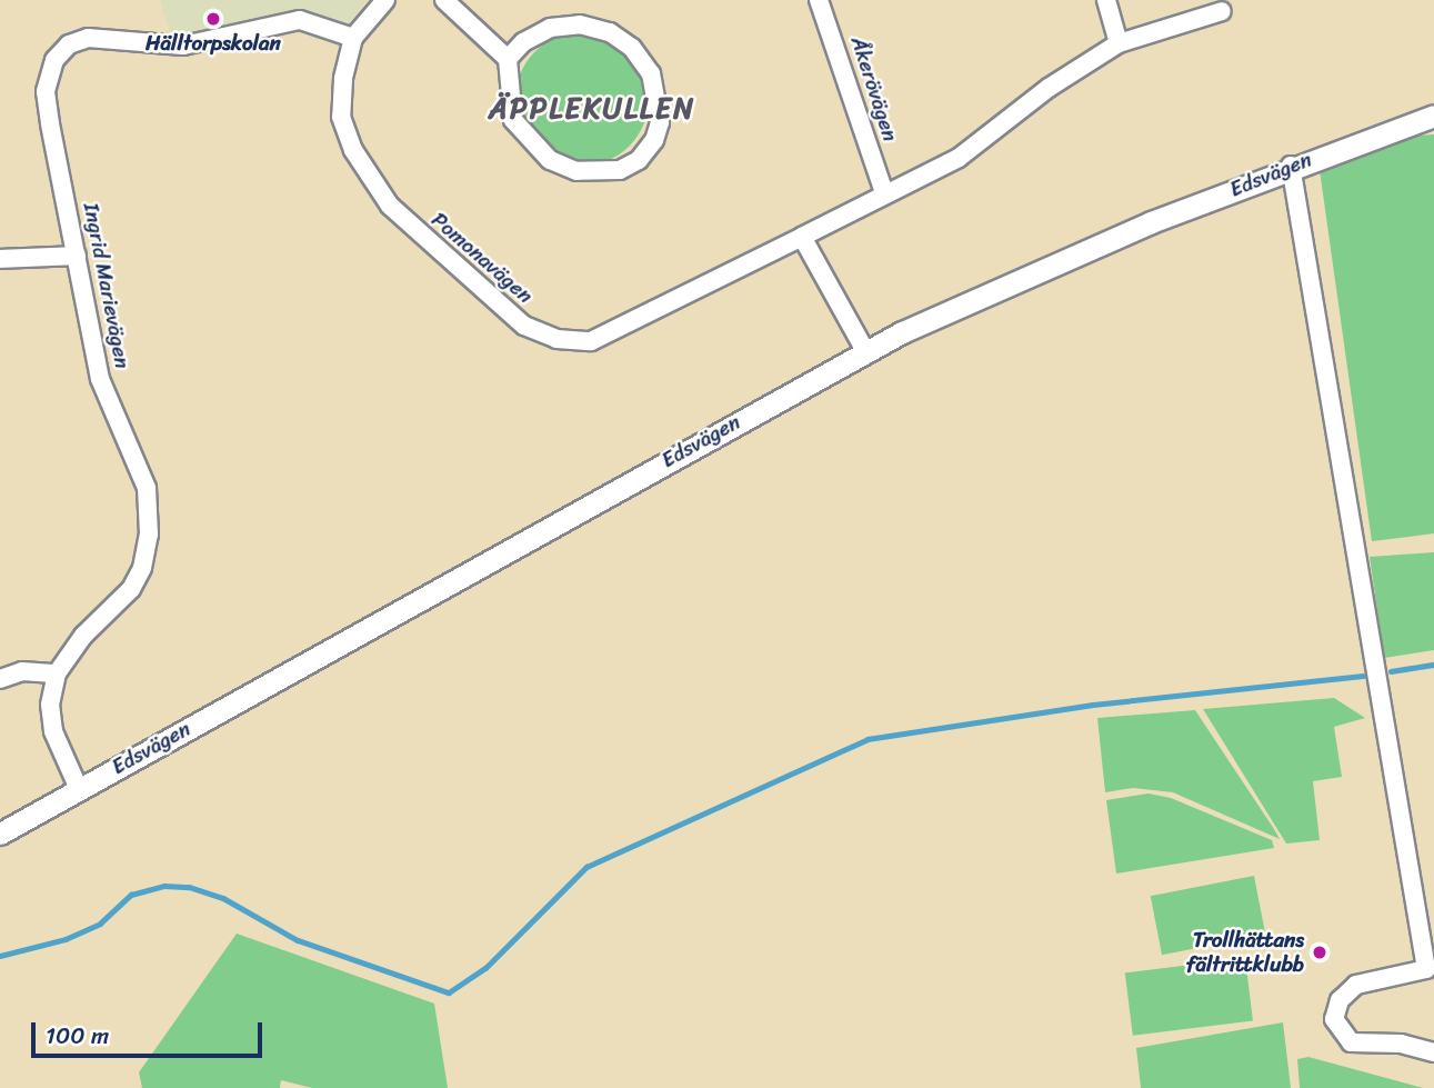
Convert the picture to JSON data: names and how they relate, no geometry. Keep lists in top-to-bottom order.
{
  "streets": {
    "street": [
      "Åkerövägen",
      "Edsvägen",
      "Pomonavägen",
      "Ingrid Marievägen"
    ]
  },
  "crossings": [
    ["Åkerövägen", "Pomonavägen"],
    ["Edsvägen", "Ingrid Marievägen"],
    ["Pomonavägen", "Ingrid Marievägen"]
  ],
  "districts": ["ÄPPLEKULLEN"],
  "places": ["Hälltorpskolan", "Trollhättans fältrittklubb"],
  "scale_bar": "100 m"
}
